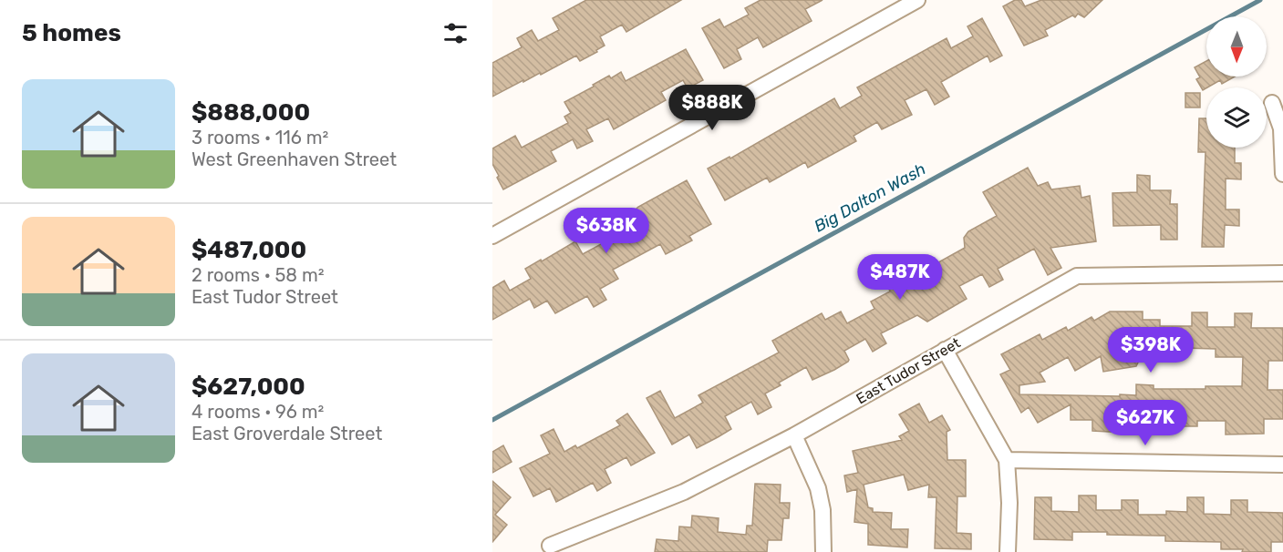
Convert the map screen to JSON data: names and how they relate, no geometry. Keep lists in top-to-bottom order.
{
  "streets": {
    "street": ["East Tudor Street"]
  },
  "water": ["Big Dalton Wash"],
  "north": "bottom",
  "page": {
    "heading": "5 homes",
    "list": [
      {
        "name": "$888,000",
        "note": "3 rooms · 116 m² · West Greenhaven Street"
      },
      {
        "name": "$487,000",
        "note": "2 rooms · 58 m² · East Tudor Street"
      },
      {
        "name": "$627,000",
        "note": "4 rooms · 96 m² · East Groverdale Street"
      }
    ],
    "price": [
      "$888K",
      "$638K",
      "$487K",
      "$398K",
      "$627K"
    ]
  }
}
